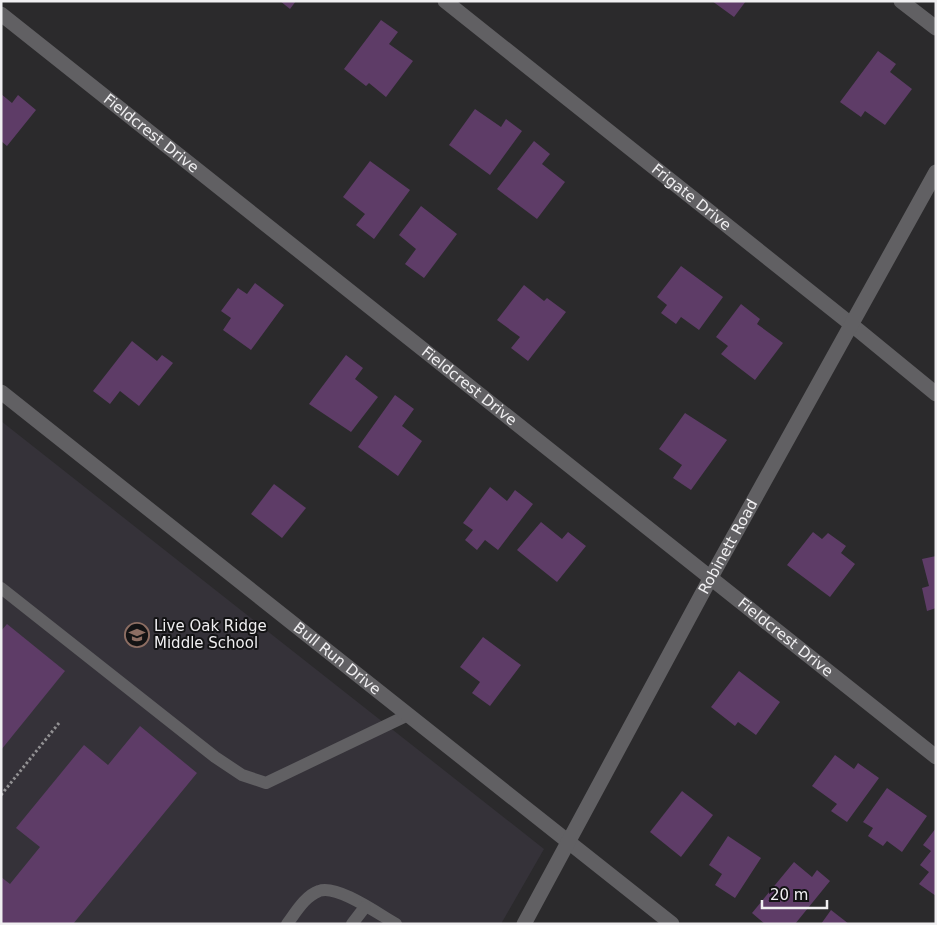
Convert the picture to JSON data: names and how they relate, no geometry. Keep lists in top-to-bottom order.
{
  "streets": {
    "street": [
      "Fieldcrest Drive",
      "Frigate Drive",
      "Robinett Road",
      "Bull Run Drive"
    ]
  },
  "crossings": [
    ["Fieldcrest Drive", "Robinett Road"],
    ["Frigate Drive", "Robinett Road"],
    ["Robinett Road", "Bull Run Drive"]
  ],
  "places": {
    "school or university": ["Live Oak Ridge Middle School"]
  },
  "scale_bar": "20 m"
}
